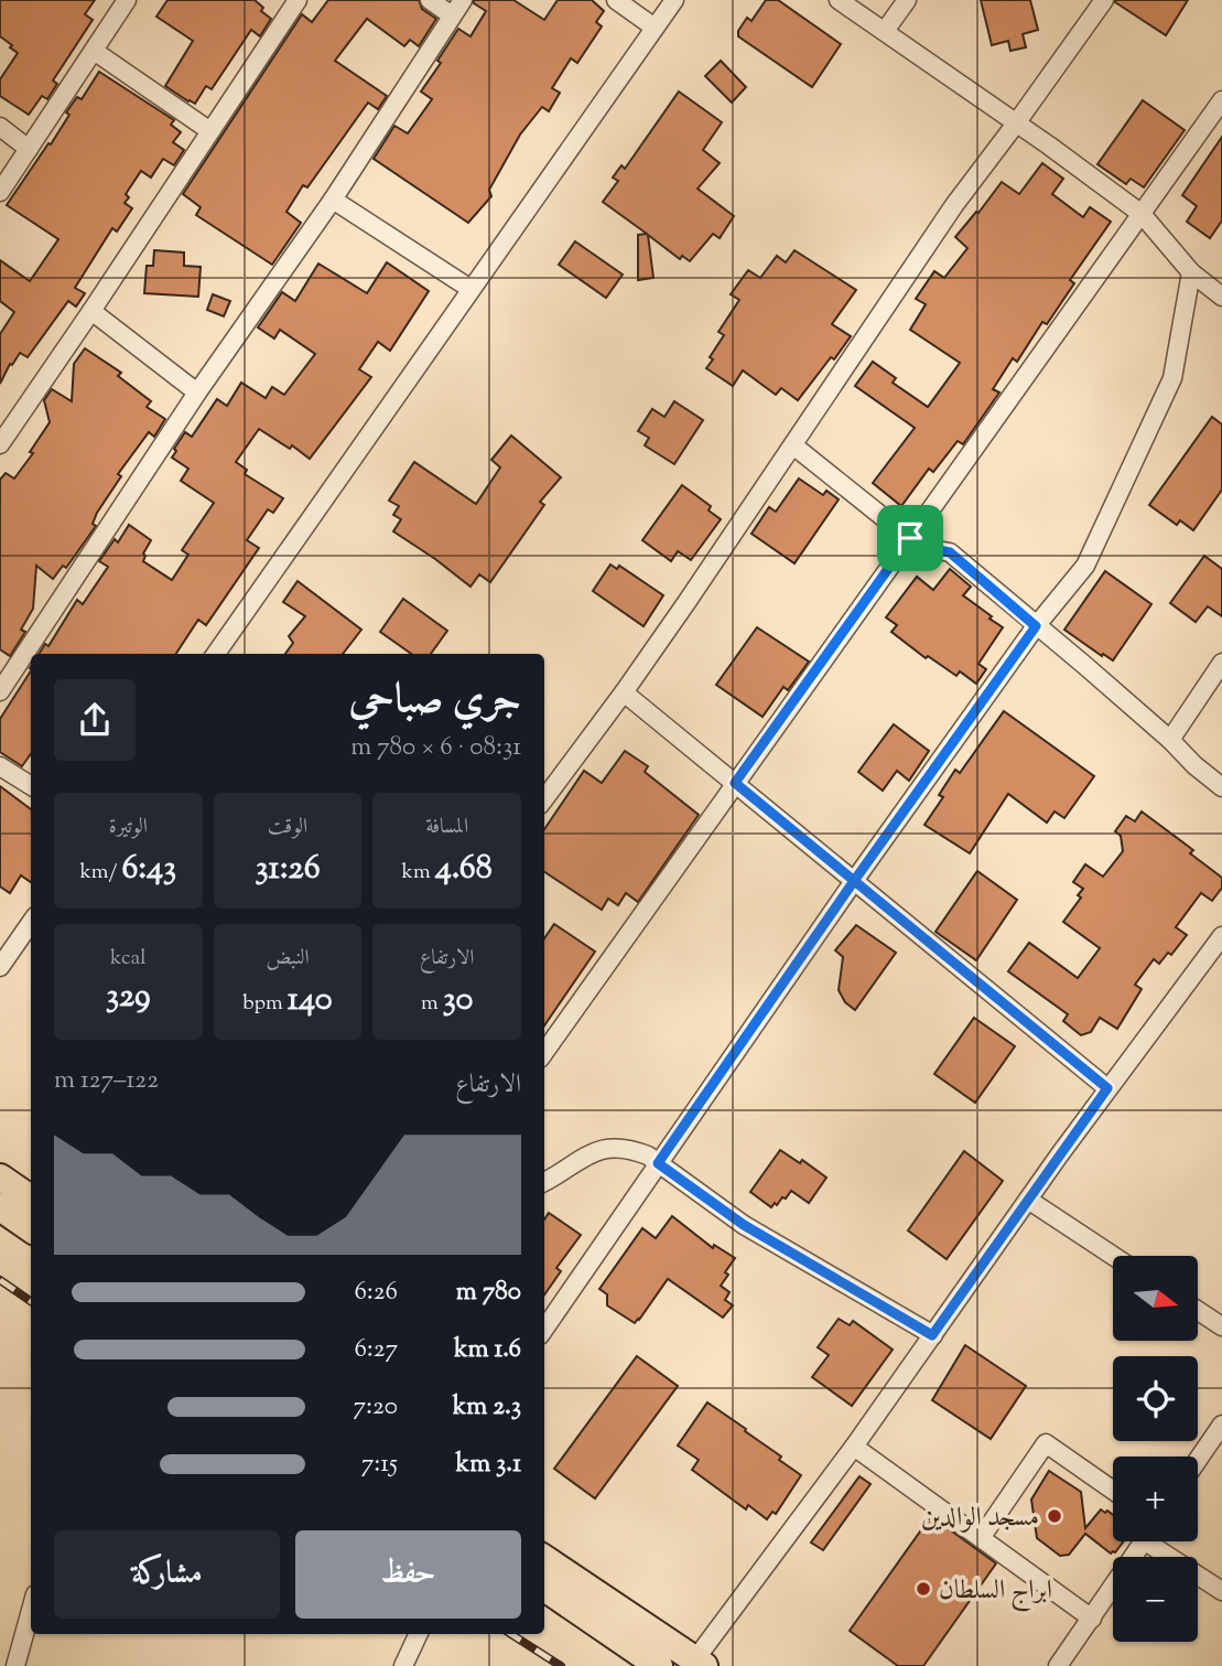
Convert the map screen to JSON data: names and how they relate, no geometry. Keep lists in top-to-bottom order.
{
  "places": ["مسجد الوالدين", "ابراج السلطان"],
  "north": "right",
  "page": {
    "heading": ["جري صباحي", "08:31 · 6 × 780 m"],
    "stats": [
      ["المسافة", "4.68 km"],
      ["الوقت", "31:26"],
      ["الوتيرة", "6:43 /km"],
      ["الارتفاع", "30 m"],
      ["النبض", "140 bpm"],
      ["kcal", "329"]
    ],
    "chart": ["الارتفاع", "122–127 m"],
    "map_buttons": ["+", "−"],
    "list": [
      {
        "name": "780 m",
        "note": "6:26"
      },
      {
        "name": "1.6 km",
        "note": "6:27"
      },
      {
        "name": "2.3 km",
        "note": "7:20"
      },
      {
        "name": "3.1 km",
        "note": "7:15"
      }
    ],
    "buttons": ["حفظ", "مشاركة"]
  }
}
